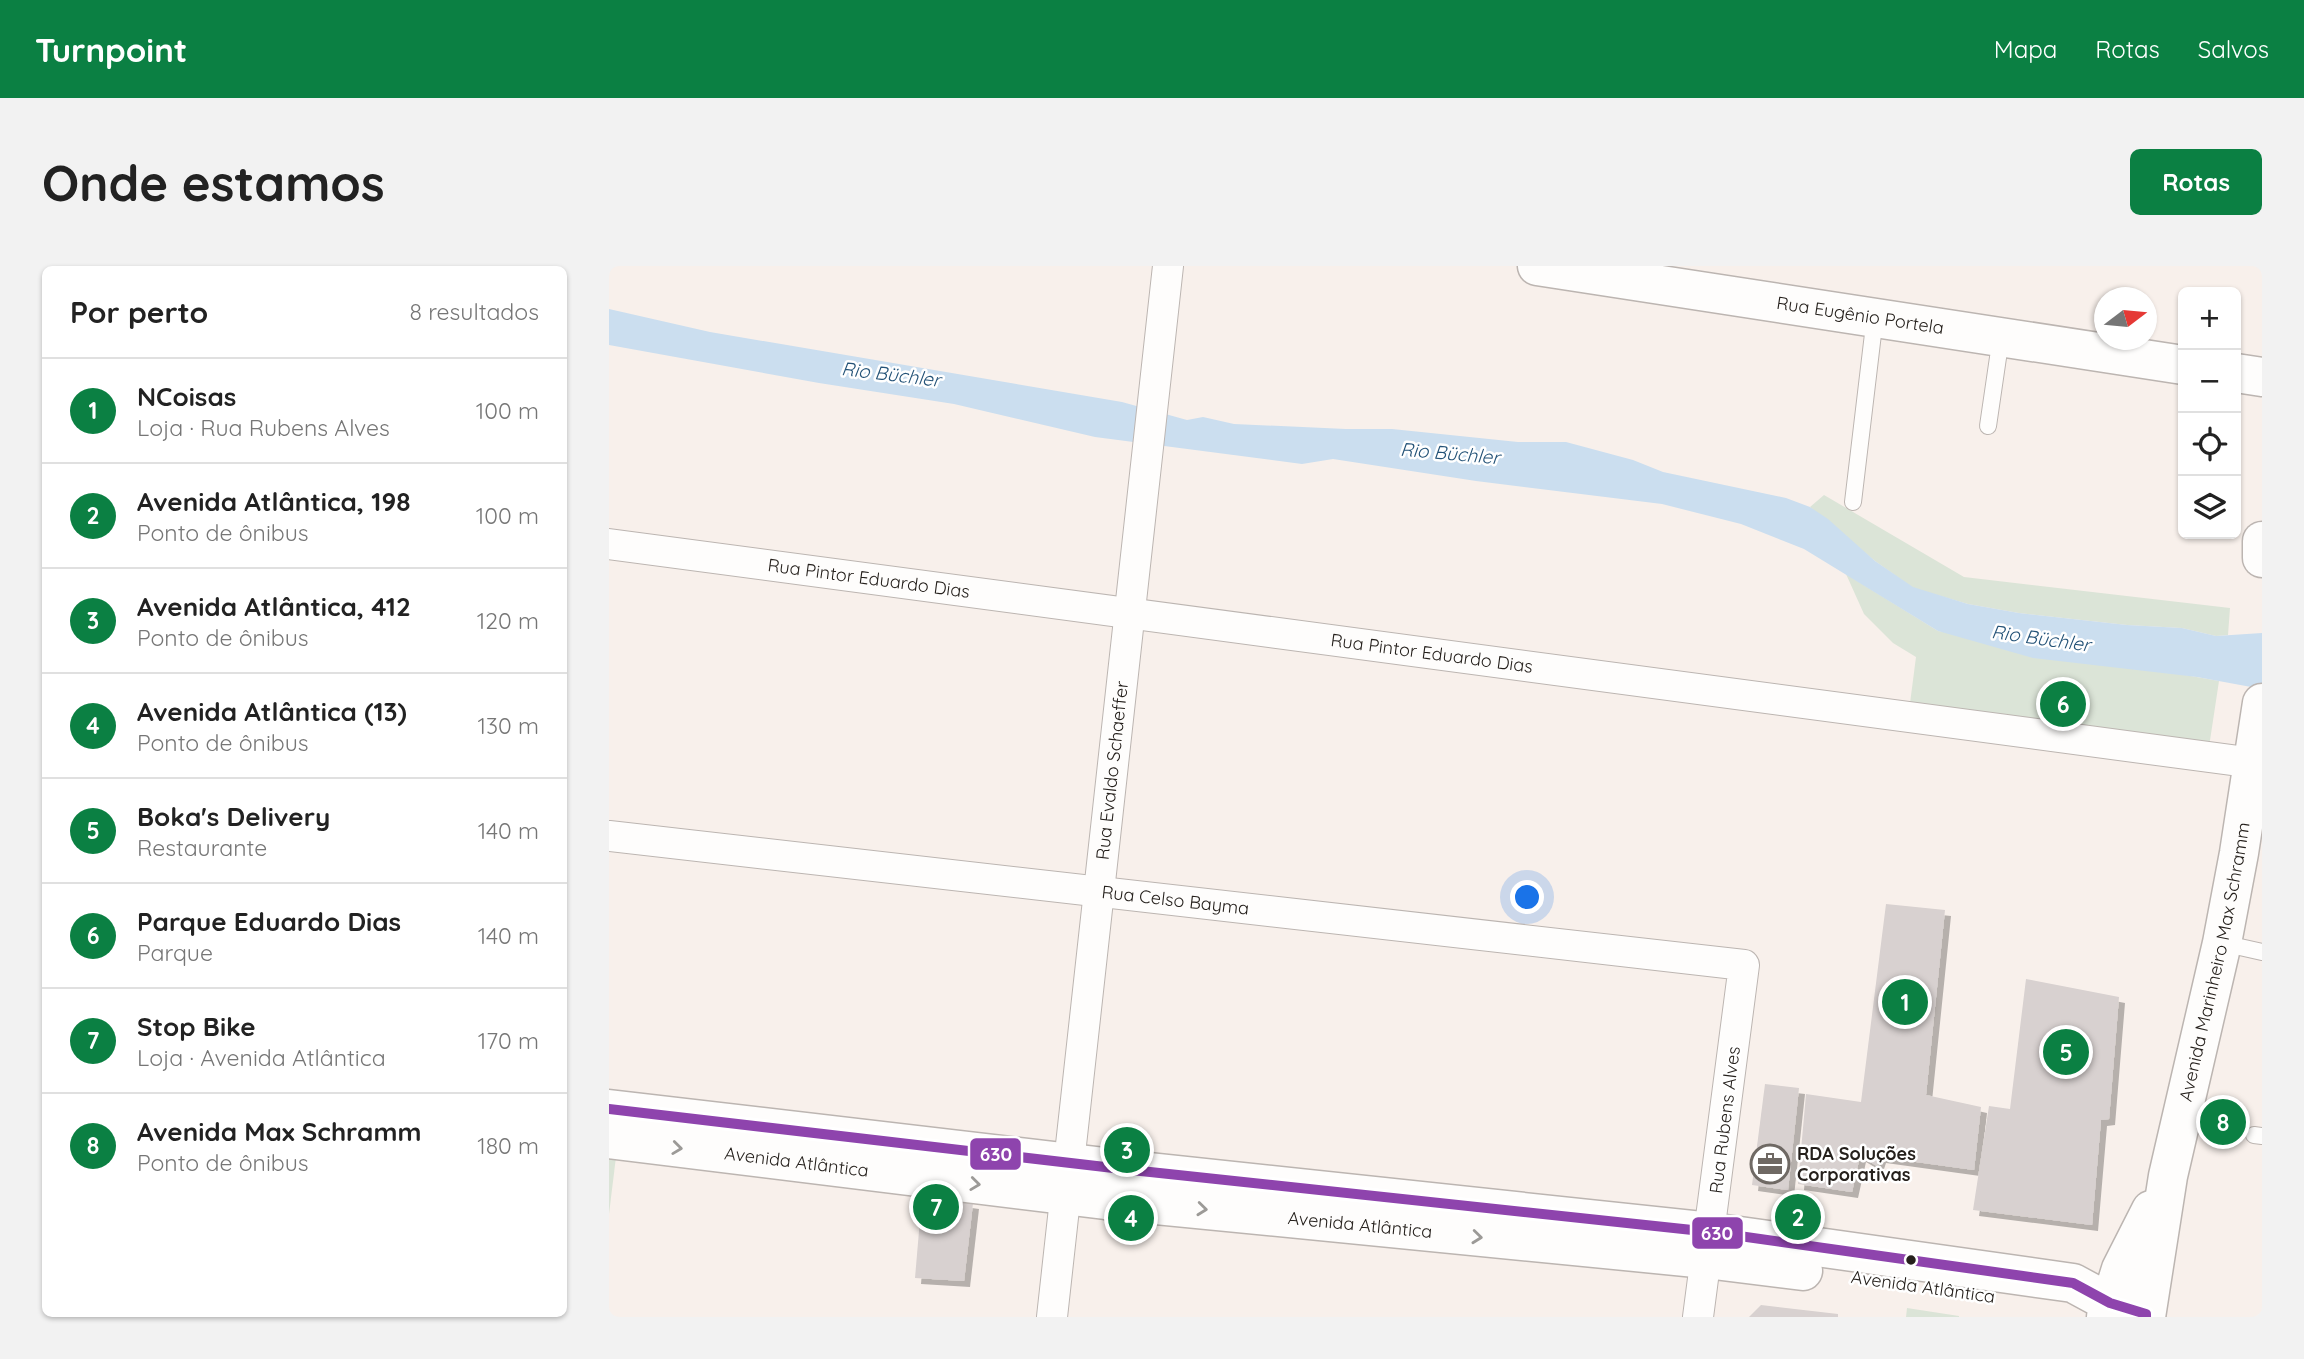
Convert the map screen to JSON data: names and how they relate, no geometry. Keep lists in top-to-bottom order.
{
  "streets": {
    "main road": ["Rua Eugênio Portela", "Avenida Marinheiro Max Schramm", "Avenida Atlântica"],
    "street": [
      "Rua Pintor Eduardo Dias",
      "Rua Evaldo Schaeffer",
      "Rua Celso Bayma",
      "Rua Rubens Alves"
    ]
  },
  "crossings": [
    ["Rua Pintor Eduardo Dias", "Rua Evaldo Schaeffer"],
    ["Rua Pintor Eduardo Dias", "Avenida Marinheiro Max Schramm"],
    ["Rua Evaldo Schaeffer", "Rua Celso Bayma"],
    ["Rua Evaldo Schaeffer", "Avenida Atlântica"],
    ["Rua Celso Bayma", "Rua Rubens Alves"],
    ["Avenida Marinheiro Max Schramm", "Avenida Atlântica"],
    ["Rua Rubens Alves", "Avenida Atlântica"]
  ],
  "water": ["Rio Büchler"],
  "places": {
    "office": ["RDA Soluções Corporativas"]
  },
  "lines": ["transit line 630"],
  "north": "right",
  "page": {
    "header": "Turnpoint",
    "nav": ["Mapa", "Rotas", "Salvos"],
    "buttons": "Rotas",
    "title": "Onde estamos",
    "heading": ["Por perto", "8 resultados"],
    "map_buttons": ["+", "−"],
    "list": [
      {
        "mark": "1",
        "name": "NCoisas",
        "note": "Loja · Rua Rubens Alves",
        "value": "100 m"
      },
      {
        "mark": "2",
        "name": "Avenida Atlântica, 198",
        "note": "Ponto de ônibus",
        "value": "100 m"
      },
      {
        "mark": "3",
        "name": "Avenida Atlântica, 412",
        "note": "Ponto de ônibus",
        "value": "120 m"
      },
      {
        "mark": "4",
        "name": "Avenida Atlântica (13)",
        "note": "Ponto de ônibus",
        "value": "130 m"
      },
      {
        "mark": "5",
        "name": "Boka's Delivery",
        "note": "Restaurante",
        "value": "140 m"
      },
      {
        "mark": "6",
        "name": "Parque Eduardo Dias",
        "note": "Parque",
        "value": "140 m"
      },
      {
        "mark": "7",
        "name": "Stop Bike",
        "note": "Loja · Avenida Atlântica",
        "value": "170 m"
      },
      {
        "mark": "8",
        "name": "Avenida Max Schramm",
        "note": "Ponto de ônibus",
        "value": "180 m"
      }
    ],
    "pins": [
      "6",
      "1",
      "5",
      "8",
      "3",
      "7",
      "2",
      "4"
    ]
  }
}
